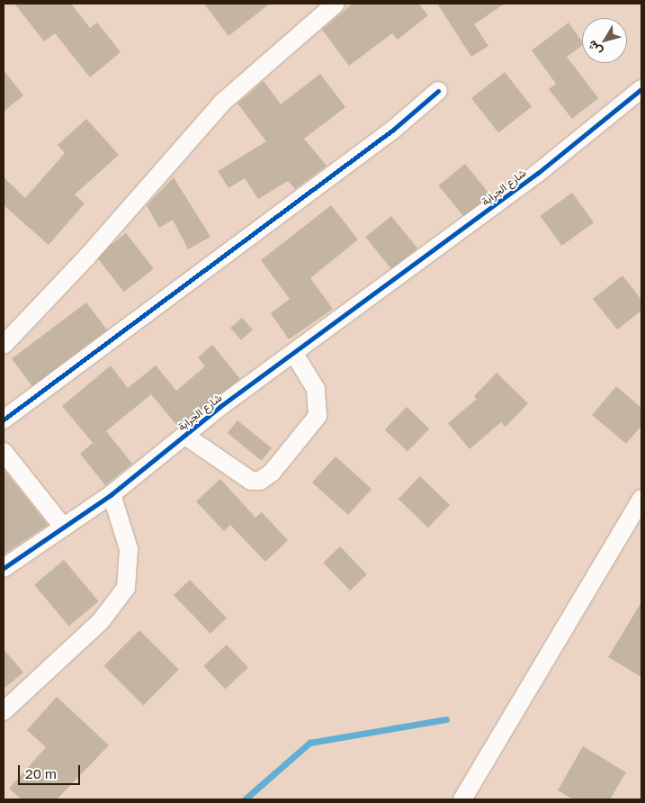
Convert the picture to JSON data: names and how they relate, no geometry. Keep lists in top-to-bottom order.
{
  "streets": {
    "street": ["شارع الجرابة"]
  },
  "scale_bar": "20 m",
  "north": "bottom left"
}
